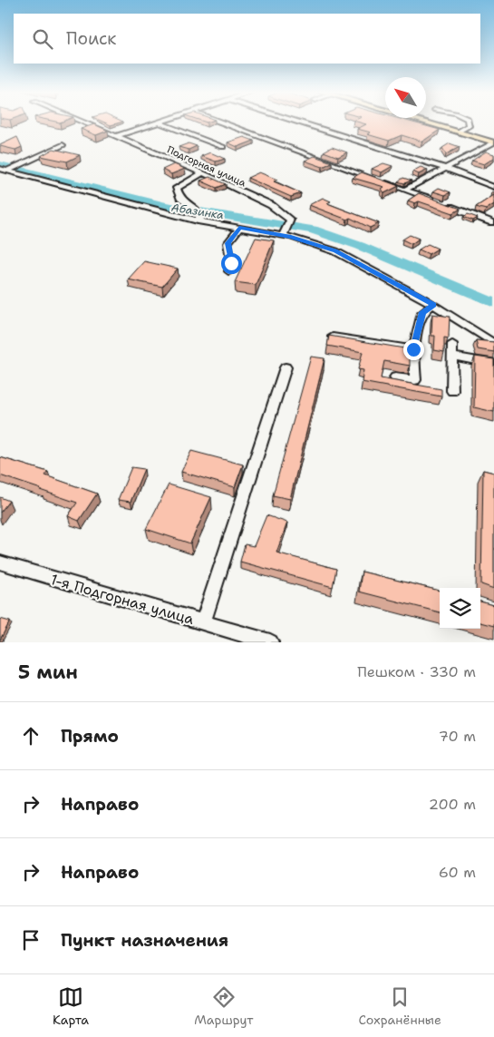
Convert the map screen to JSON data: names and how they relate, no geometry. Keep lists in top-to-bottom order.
{
  "streets": {
    "street": ["Подгорная улица", "1-я Подгорная улица"]
  },
  "water": ["Абазинка"],
  "north": "top left",
  "page": {
    "search": "Поиск",
    "heading": ["5 мин", "Пешком · 330 m"],
    "list": [
      ["Прямо", "70 m"],
      ["Направо", "200 m"],
      ["Направо", "60 m"],
      "Пункт назначения"
    ],
    "nav": ["Карта", "Маршрут", "Сохранённые"]
  }
}
